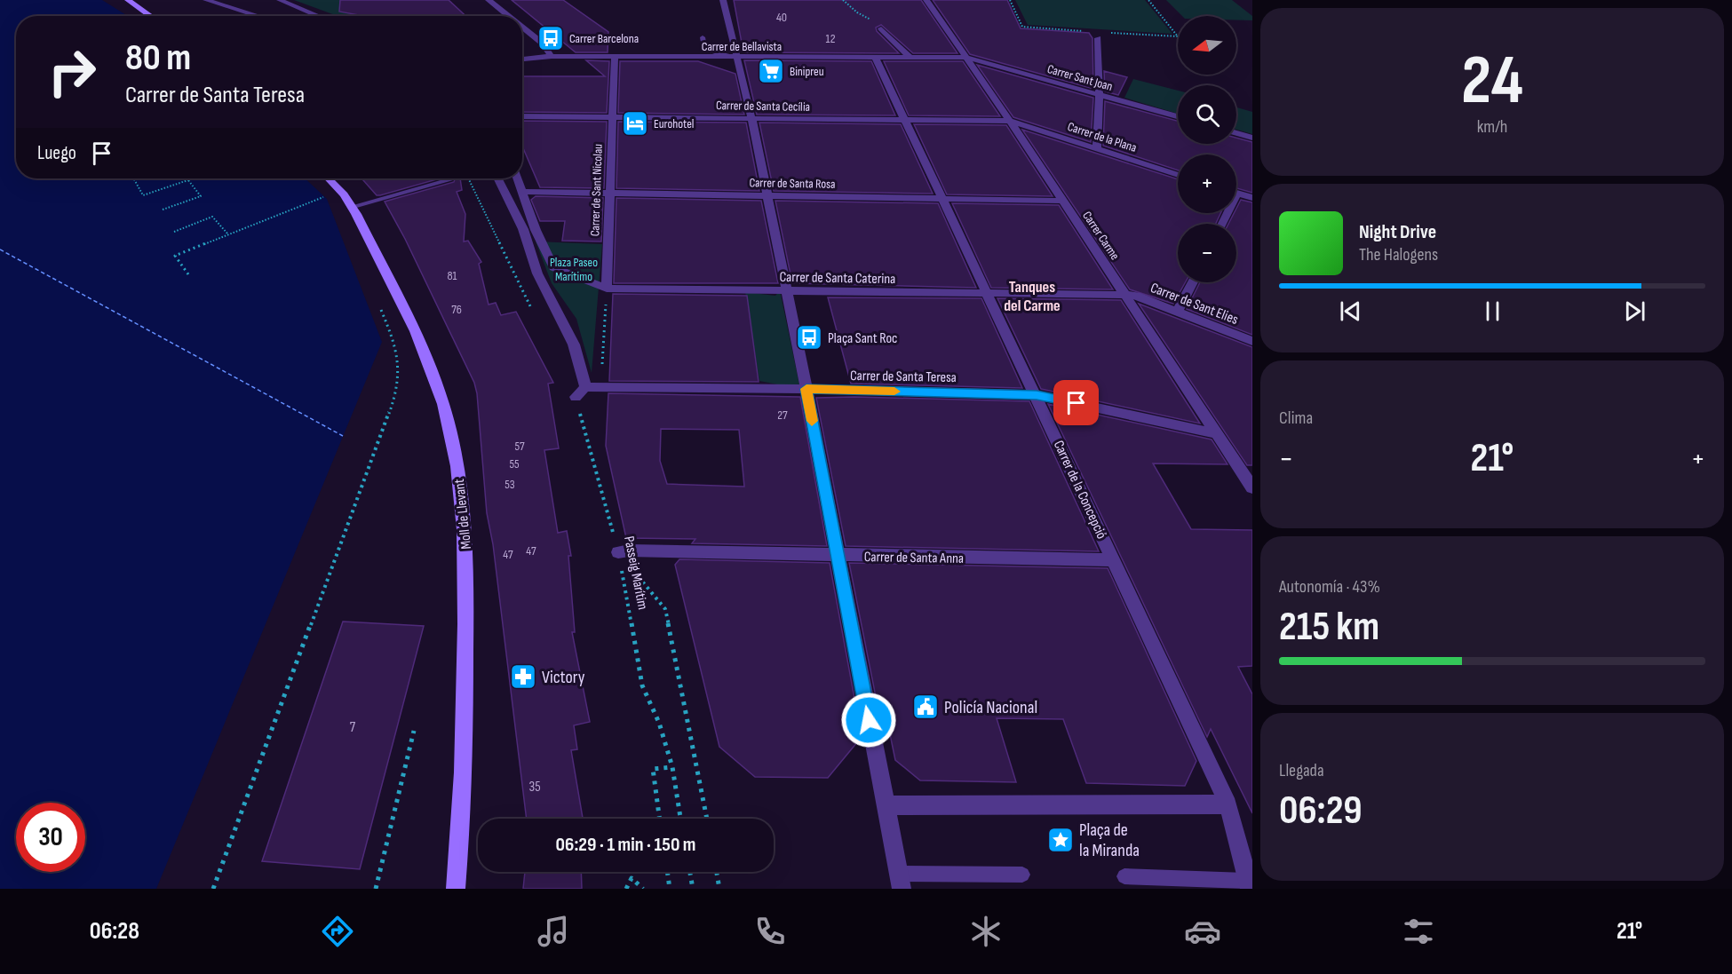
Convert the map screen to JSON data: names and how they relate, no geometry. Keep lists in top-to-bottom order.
{
  "streets": {
    "street": [
      "Carrer de Bellavista",
      "Carrer Sant Joan",
      "Carrer de Santa Cecília",
      "Carrer de la Plana",
      "Carrer de Santa Rosa",
      "Carrer de Sant Nicolau",
      "Carrer Carme",
      "Carrer de Santa Caterina",
      "Carrer de Sant Elies",
      "Carrer de Santa Teresa",
      "Carrer de la Concepció",
      "Moll de Llevant",
      "Carrer de Santa Anna"
    ],
    "path": ["Passeig Marítim"]
  },
  "crossings": [
    ["Carrer de Bellavista", "Carrer Sant Joan"],
    ["Carrer de Bellavista", "Carrer de Sant Nicolau"],
    ["Carrer de Bellavista", "Carrer Carme"],
    ["Carrer de Bellavista", "Carrer de la Concepció"],
    ["Carrer Sant Joan", "Carrer Carme"],
    ["Carrer de Santa Cecília", "Carrer de la Plana"],
    ["Carrer de Santa Cecília", "Carrer de Sant Nicolau"],
    ["Carrer de Santa Cecília", "Carrer Carme"],
    ["Carrer de Santa Cecília", "Carrer de la Concepció"],
    ["Carrer de la Plana", "Carrer Carme"],
    ["Carrer de Santa Rosa", "Carrer de Sant Nicolau"],
    ["Carrer de Santa Rosa", "Carrer Carme"],
    ["Carrer de Santa Rosa", "Carrer de Santa Caterina"],
    ["Carrer de Santa Rosa", "Carrer de la Concepció"],
    ["Carrer de Sant Nicolau", "Carrer de Santa Caterina"],
    ["Carrer Carme", "Carrer de Santa Caterina"],
    ["Carrer Carme", "Carrer de Sant Elies"],
    ["Carrer Carme", "Carrer de Santa Teresa"],
    ["Carrer de Santa Caterina", "Carrer de Sant Elies"],
    ["Carrer de Santa Caterina", "Carrer de la Concepció"],
    ["Carrer de Santa Teresa", "Carrer de la Concepció"],
    ["Carrer de la Concepció", "Carrer de Santa Anna"],
    ["Carrer de Santa Anna", "Passeig Marítim"]
  ],
  "districts": ["Tanques del Carme"],
  "parks": ["Plaza Paseo Marítimo"],
  "places": {
    "bus stop": ["Carrer Barcelona", "Plaça Sant Roc"],
    "supermarket": ["Binipreu"],
    "hotel": ["Eurohotel"],
    "pharmacy": ["Victory"],
    "public building": ["Policía Nacional"],
    "place": ["Plaça de la Miranda"]
  },
  "house_numbers": [
    "40",
    "12",
    "81",
    "76",
    "27",
    "57",
    "55",
    "53",
    "47",
    "47",
    "7",
    "35"
  ],
  "north": "left",
  "page": {
    "tile": [
      ["24", "km/h"],
      "Clima",
      ["Autonomía · 43%", "215 km"],
      ["Llegada", "06:29"]
    ],
    "map_buttons": ["+", "−"],
    "turn": ["80 m", "Carrer de Santa Teresa"],
    "then": "Luego",
    "song": ["Night Drive", "The Halogens"],
    "heat": ["−", "21°", "+"],
    "limit": "30",
    "trip": "06:29 · 1 min · 150 m",
    "tabs": ["06:28", "21°"]
  }
}
